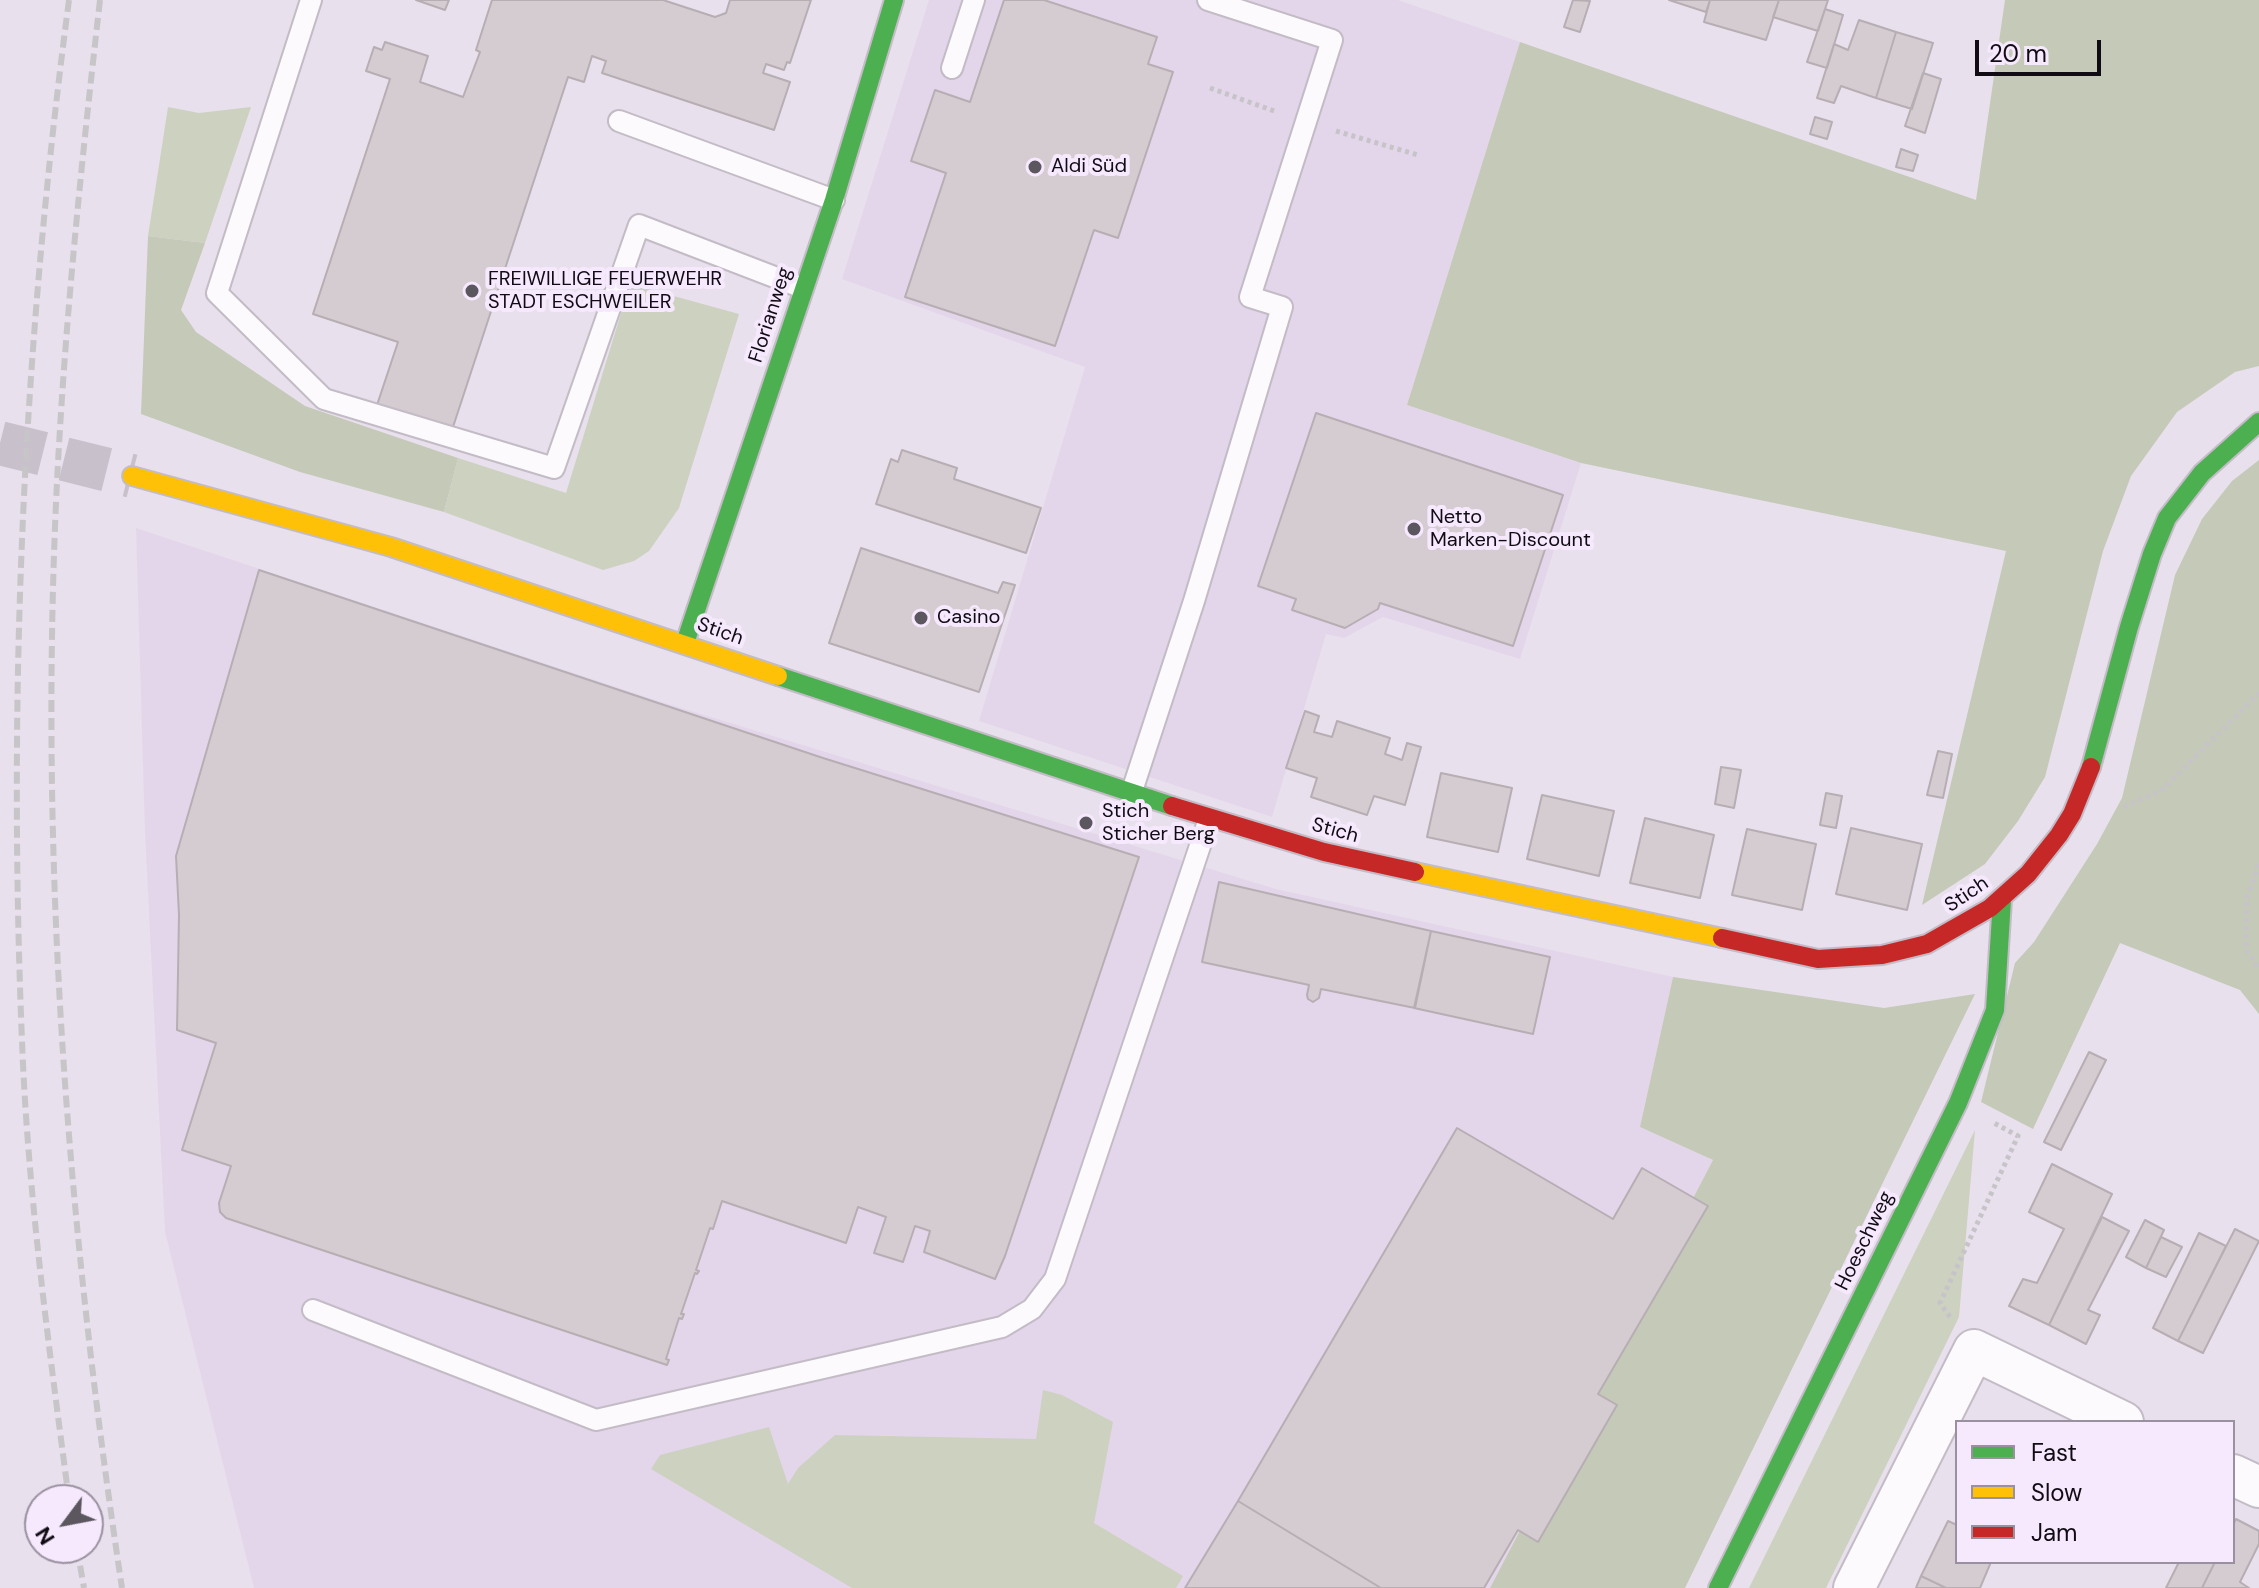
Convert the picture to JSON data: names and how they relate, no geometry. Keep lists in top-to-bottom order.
{
  "streets": {
    "main road": ["Florianweg", "Stich", "Hoeschweg"]
  },
  "crossings": [
    ["Florianweg", "Stich"],
    ["Stich", "Hoeschweg"]
  ],
  "places": [
    "Aldi Süd",
    "FREIWILLIGE FEUERWEHR STADT ESCHWEILER",
    "Netto Marken-Discount",
    "Casino",
    "Stich Sticher Berg"
  ],
  "legend": ["Fast", "Slow", "Jam"],
  "scale_bar": "20 m",
  "north": "bottom left"
}
